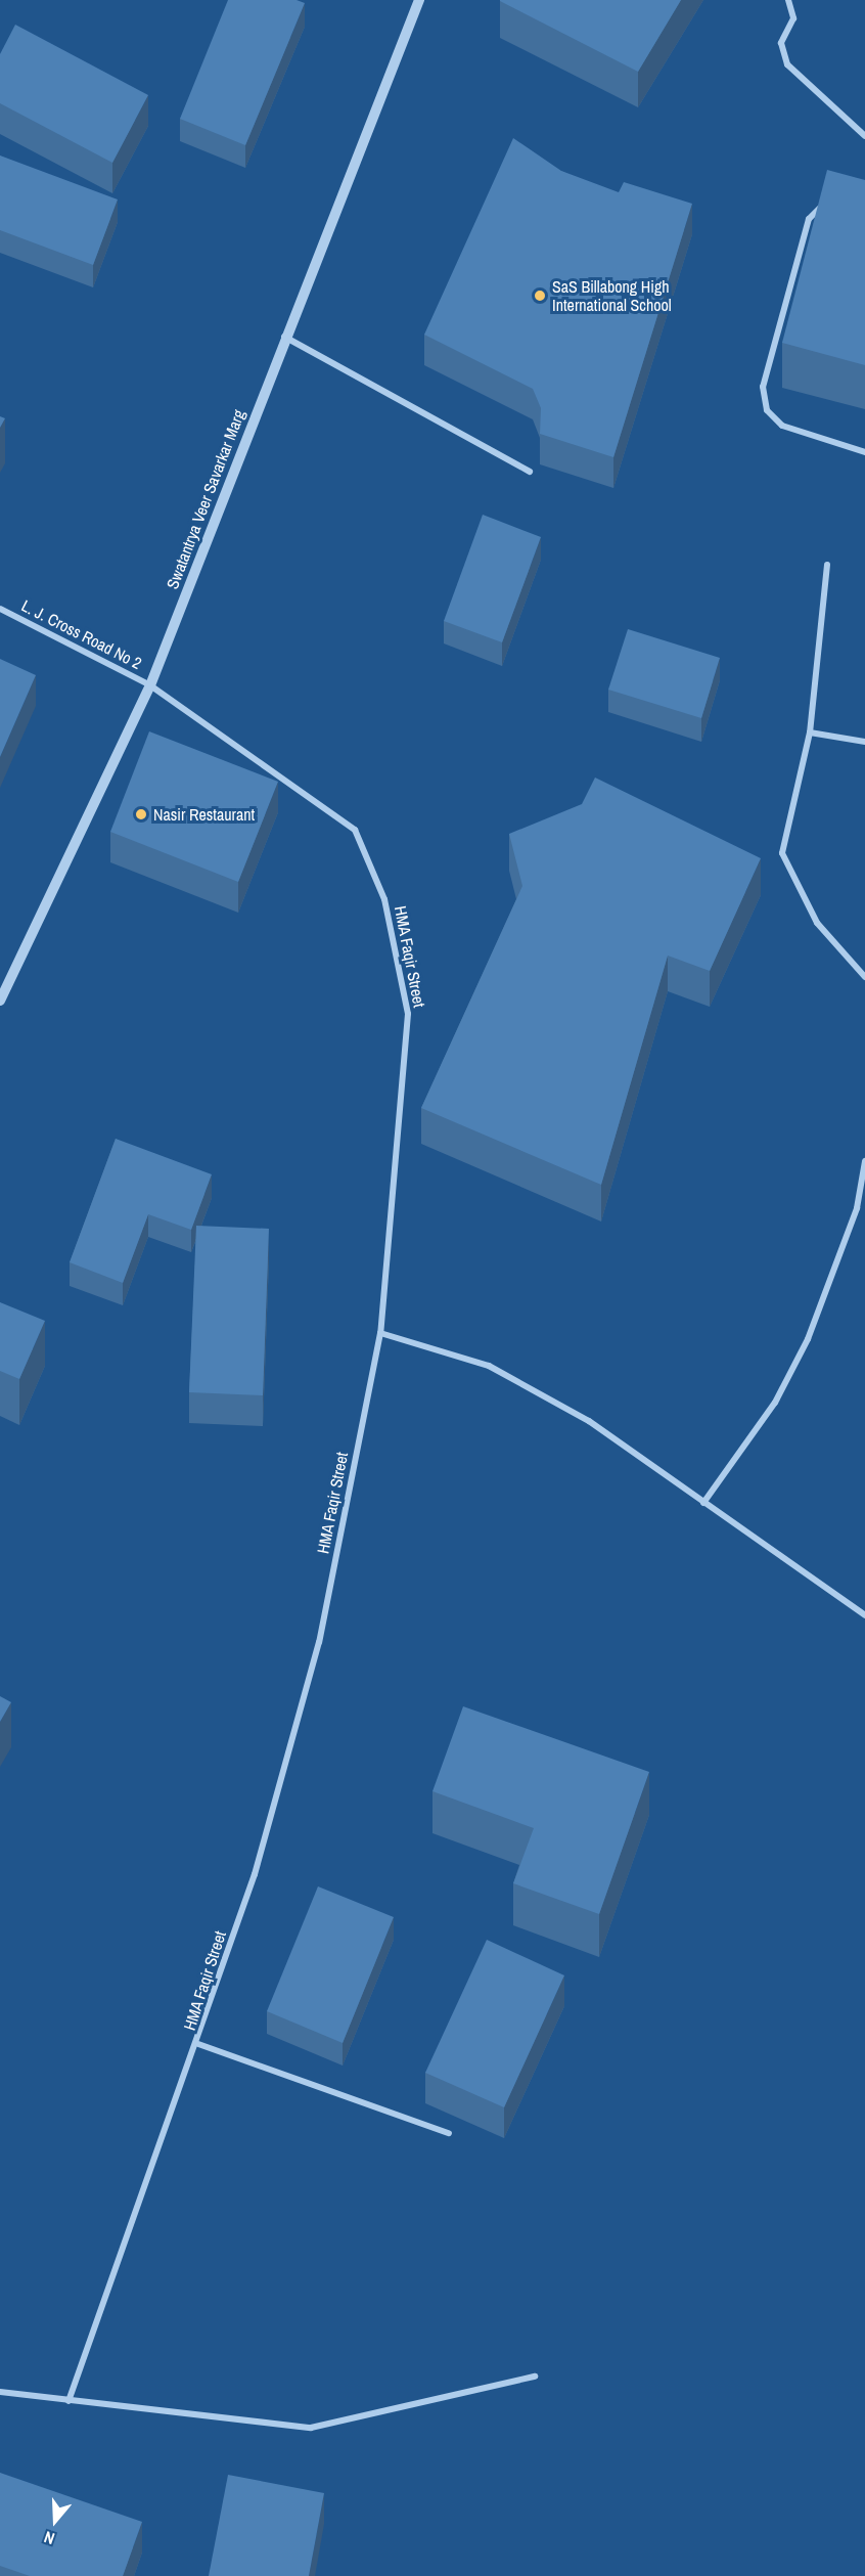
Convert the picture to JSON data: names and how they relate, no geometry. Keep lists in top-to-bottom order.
{
  "streets": {
    "street": ["Swatantrya Veer Savarkar Marg", "L. J. Cross Road No 2", "HMA Faqir Street"]
  },
  "crossings": [
    ["Swatantrya Veer Savarkar Marg", "L. J. Cross Road No 2"],
    ["Swatantrya Veer Savarkar Marg", "HMA Faqir Street"],
    ["L. J. Cross Road No 2", "HMA Faqir Street"]
  ],
  "places": ["SaS Billabong High International School", "Nasir Restaurant"],
  "north": "bottom"
}
